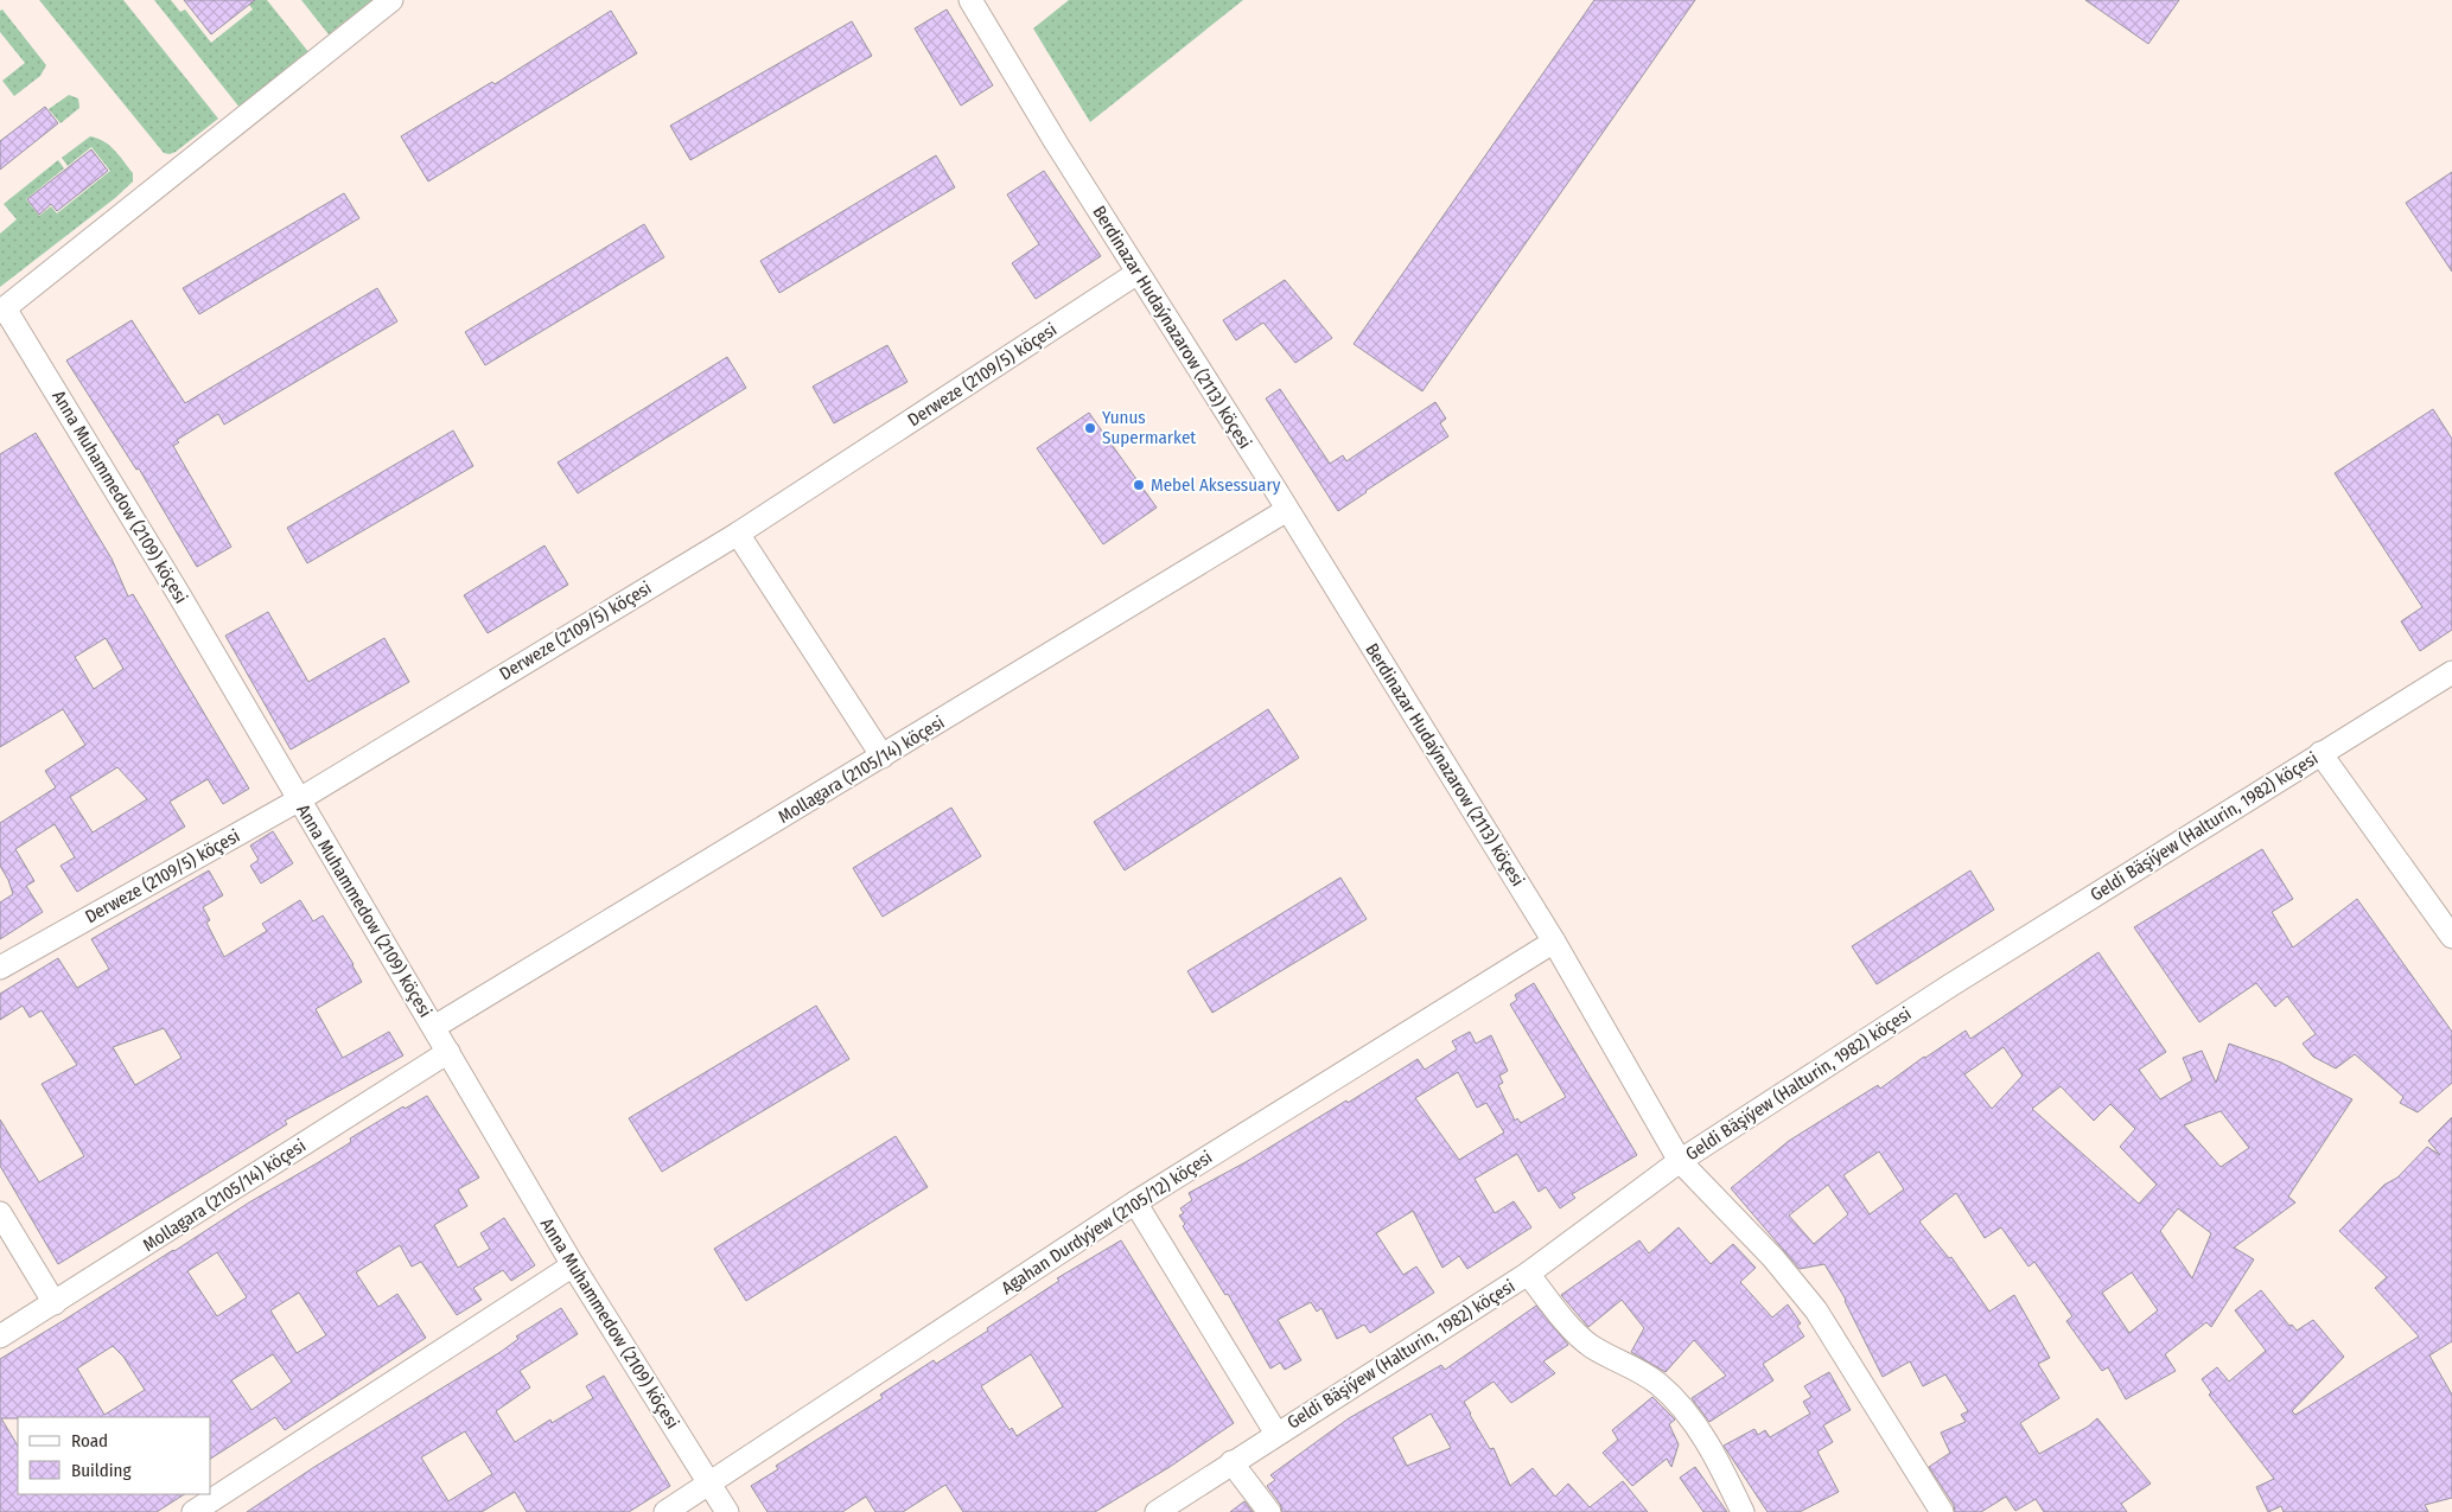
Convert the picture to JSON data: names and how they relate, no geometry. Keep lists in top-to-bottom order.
{
  "streets": {
    "street": [
      "Berdinazar Hudaýnazarow (2113) köçesi",
      "Derweze (2109/5) köçesi",
      "Anna Muhammedow (2109) köçesi",
      "Mollagara (2105/14) köçesi",
      "Geldi Bäşiýew (Halturin, 1982) köçesi",
      "Agahan Durdyýew (2105/12) köçesi"
    ]
  },
  "crossings": [
    ["Berdinazar Hudaýnazarow (2113) köçesi", "Derweze (2109/5) köçesi"],
    ["Berdinazar Hudaýnazarow (2113) köçesi", "Mollagara (2105/14) köçesi"],
    ["Berdinazar Hudaýnazarow (2113) köçesi", "Geldi Bäşiýew (Halturin, 1982) köçesi"],
    ["Berdinazar Hudaýnazarow (2113) köçesi", "Agahan Durdyýew (2105/12) köçesi"],
    ["Derweze (2109/5) köçesi", "Anna Muhammedow (2109) köçesi"],
    ["Anna Muhammedow (2109) köçesi", "Mollagara (2105/14) köçesi"],
    ["Anna Muhammedow (2109) köçesi", "Agahan Durdyýew (2105/12) köçesi"]
  ],
  "places": ["Yunus Supermarket", "Mebel Aksessuary"],
  "legend": ["Road", "Building"]
}
